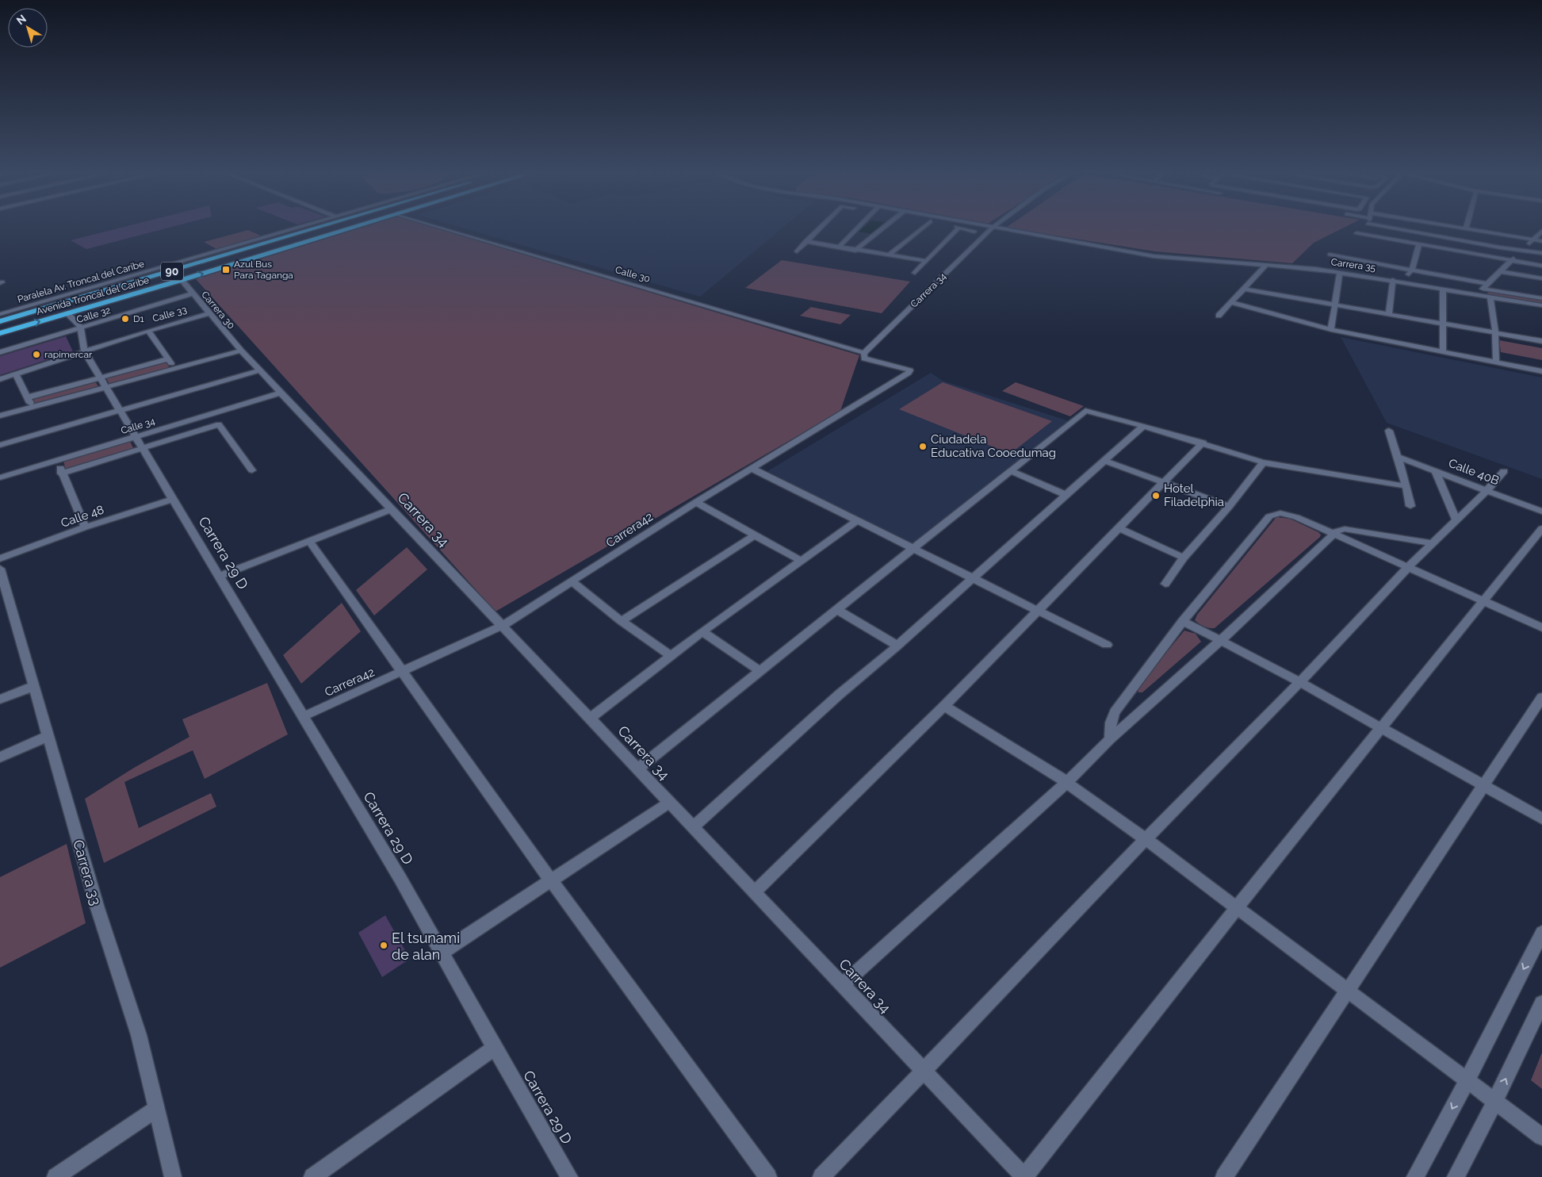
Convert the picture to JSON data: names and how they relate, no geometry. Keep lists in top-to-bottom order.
{
  "streets": {
    "highway": ["90", "Avenida Troncal del Caribe"],
    "street": [
      "Carrera 35",
      "Calle 30",
      "Paralela Av. Troncal del Caribe",
      "Carrera 34",
      "Carrera 30",
      "Calle 33",
      "Calle 32",
      "Calle 34",
      "Calle 40B",
      "Calle 48",
      "Carrera42",
      "Carrera 29 D",
      "Carrera 33"
    ]
  },
  "crossings": [
    ["Calle 30", "Carrera 34"],
    ["Calle 30", "Carrera42"],
    ["Carrera 34", "Carrera 30"],
    ["Carrera 34", "Calle 34"],
    ["Carrera 34", "Carrera42"],
    ["Avenida Troncal del Caribe", "Carrera 30"],
    ["Carrera 30", "Calle 33"],
    ["Carrera 30", "Calle 32"],
    ["Calle 33", "Carrera 29 D"],
    ["Calle 34", "Carrera 29 D"],
    ["Calle 48", "Carrera 29 D"],
    ["Carrera42", "Carrera 29 D"]
  ],
  "places": {
    "transit": ["Azul Bus Para Taganga"],
    "other": [
      "D1",
      "rapimercar",
      "Ciudadela Educativa Cooedumag",
      "Hotel Filadelphia",
      "El tsunami de alan"
    ]
  },
  "north": "top left"
}
